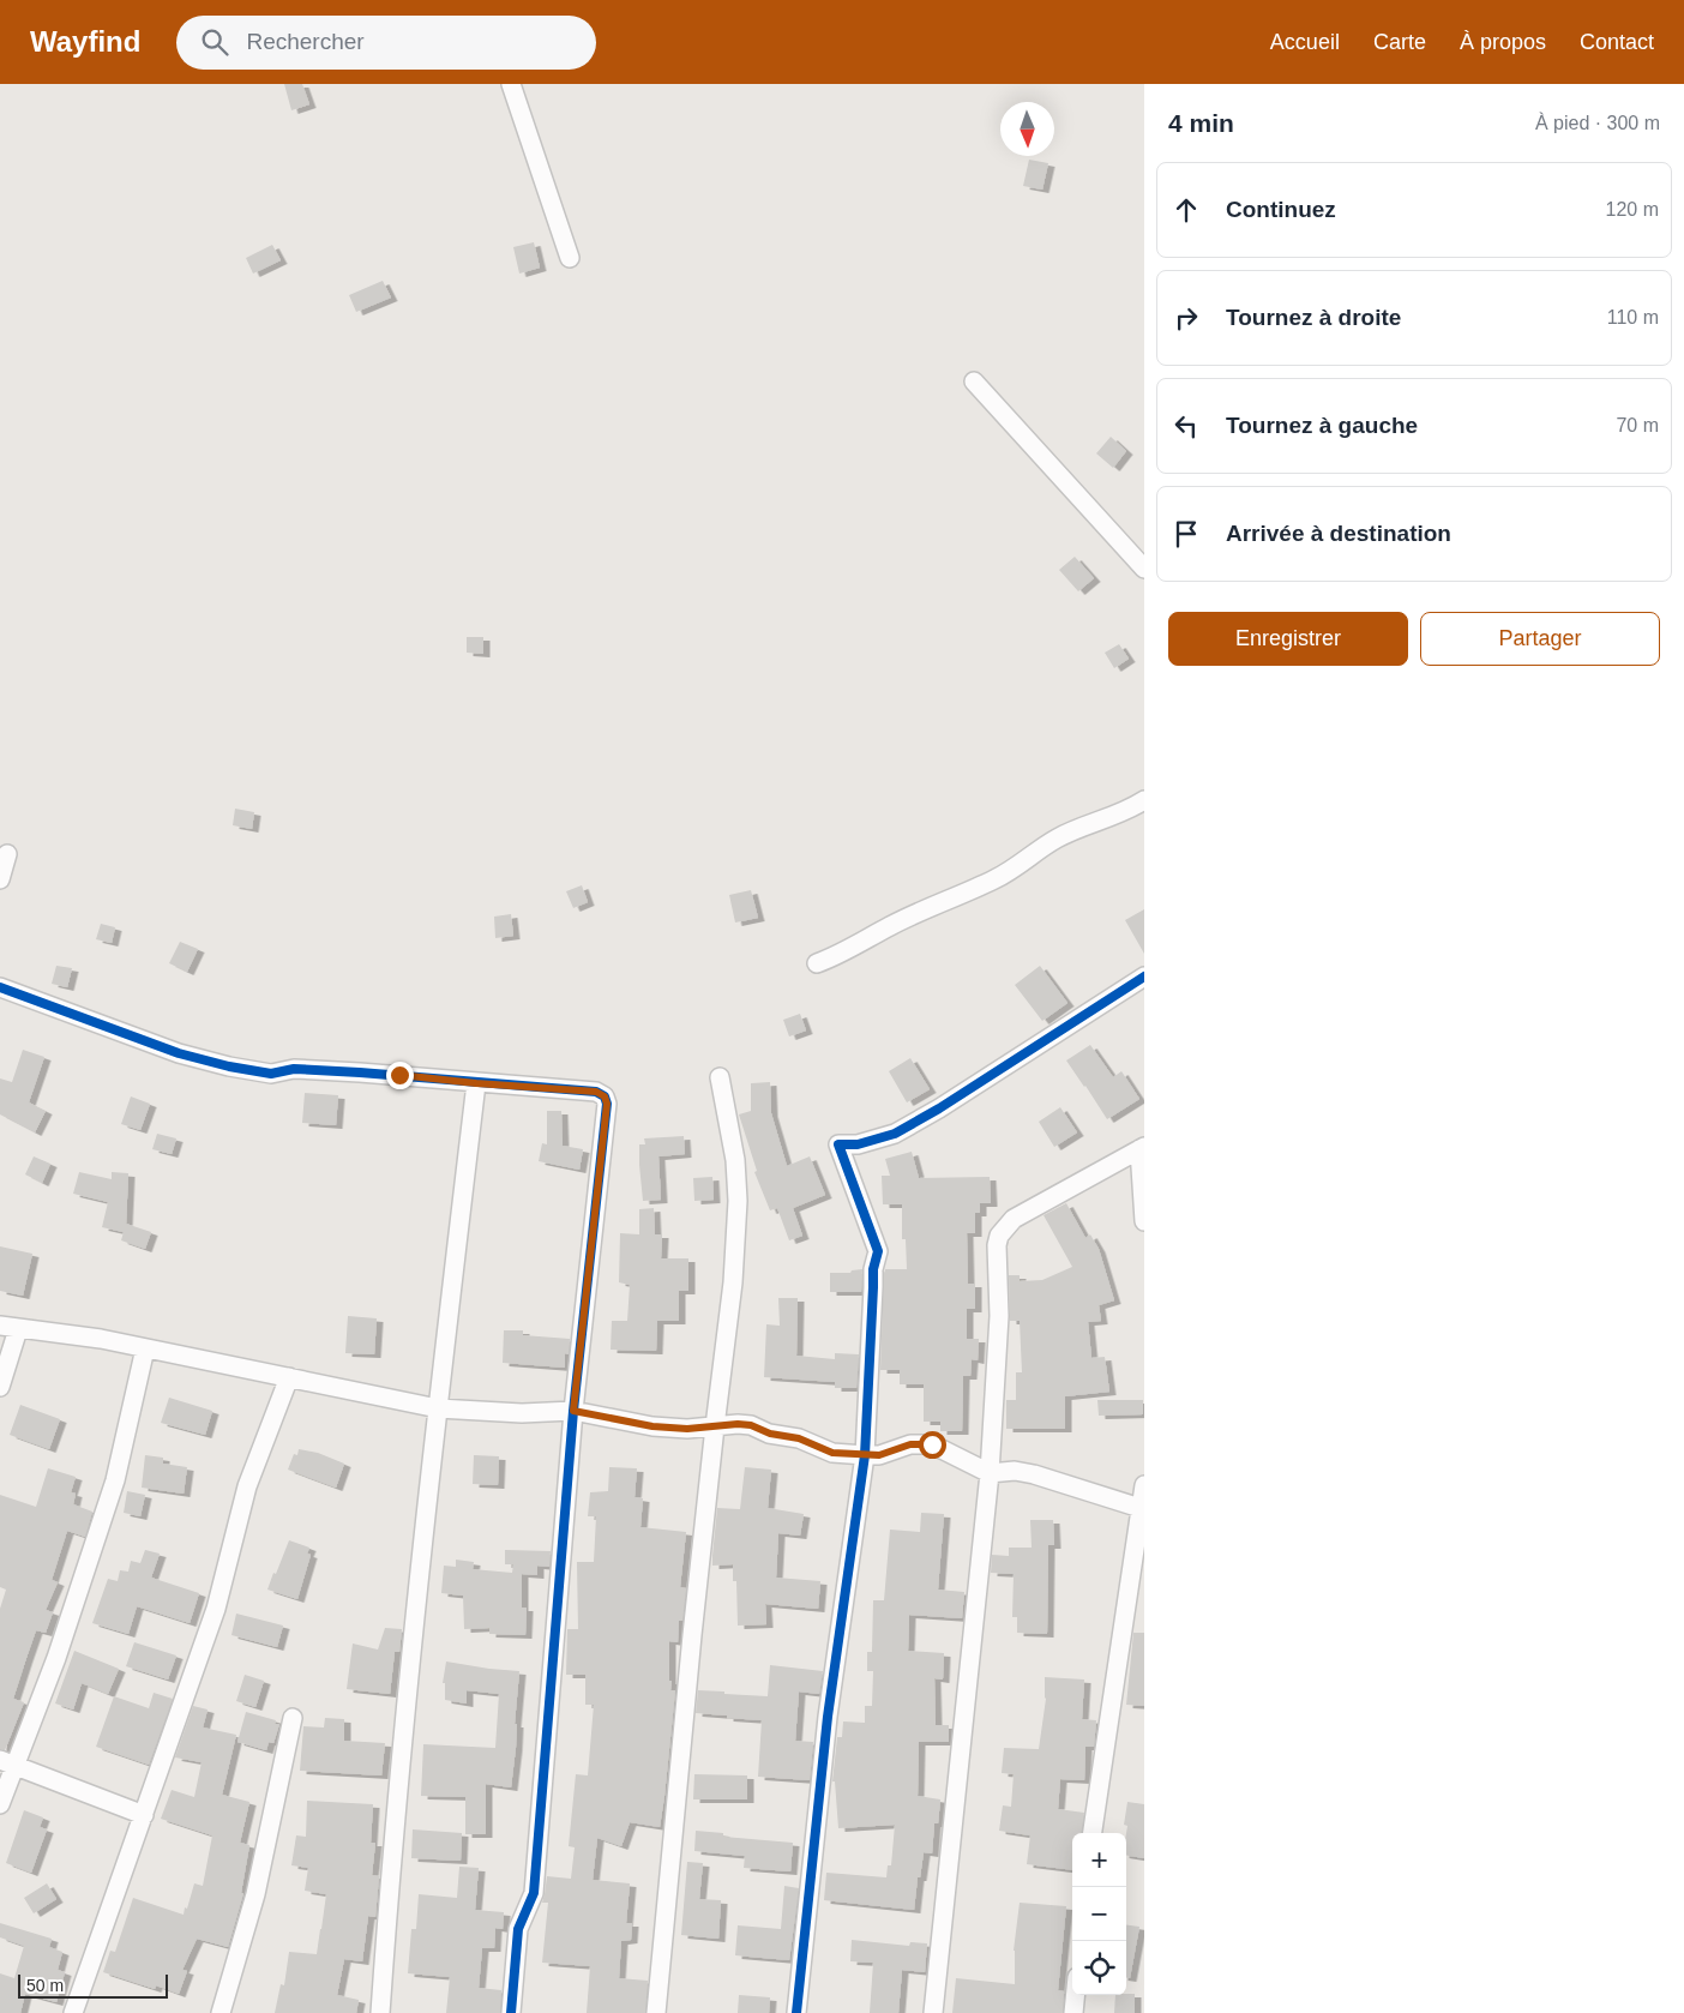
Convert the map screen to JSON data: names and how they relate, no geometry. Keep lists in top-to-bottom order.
{
  "scale_bar": "50 m",
  "north": "bottom",
  "page": {
    "header": "Wayfind",
    "search": "Rechercher",
    "nav": [
      "Accueil",
      "Carte",
      "À propos",
      "Contact"
    ],
    "heading": ["4 min", "À pied · 300 m"],
    "list": [
      ["Continuez", "120 m"],
      ["Tournez à droite", "110 m"],
      ["Tournez à gauche", "70 m"],
      "Arrivée à destination"
    ],
    "buttons": ["Enregistrer", "Partager"],
    "map_buttons": ["+", "−"],
    "scale": "50 m"
  }
}
